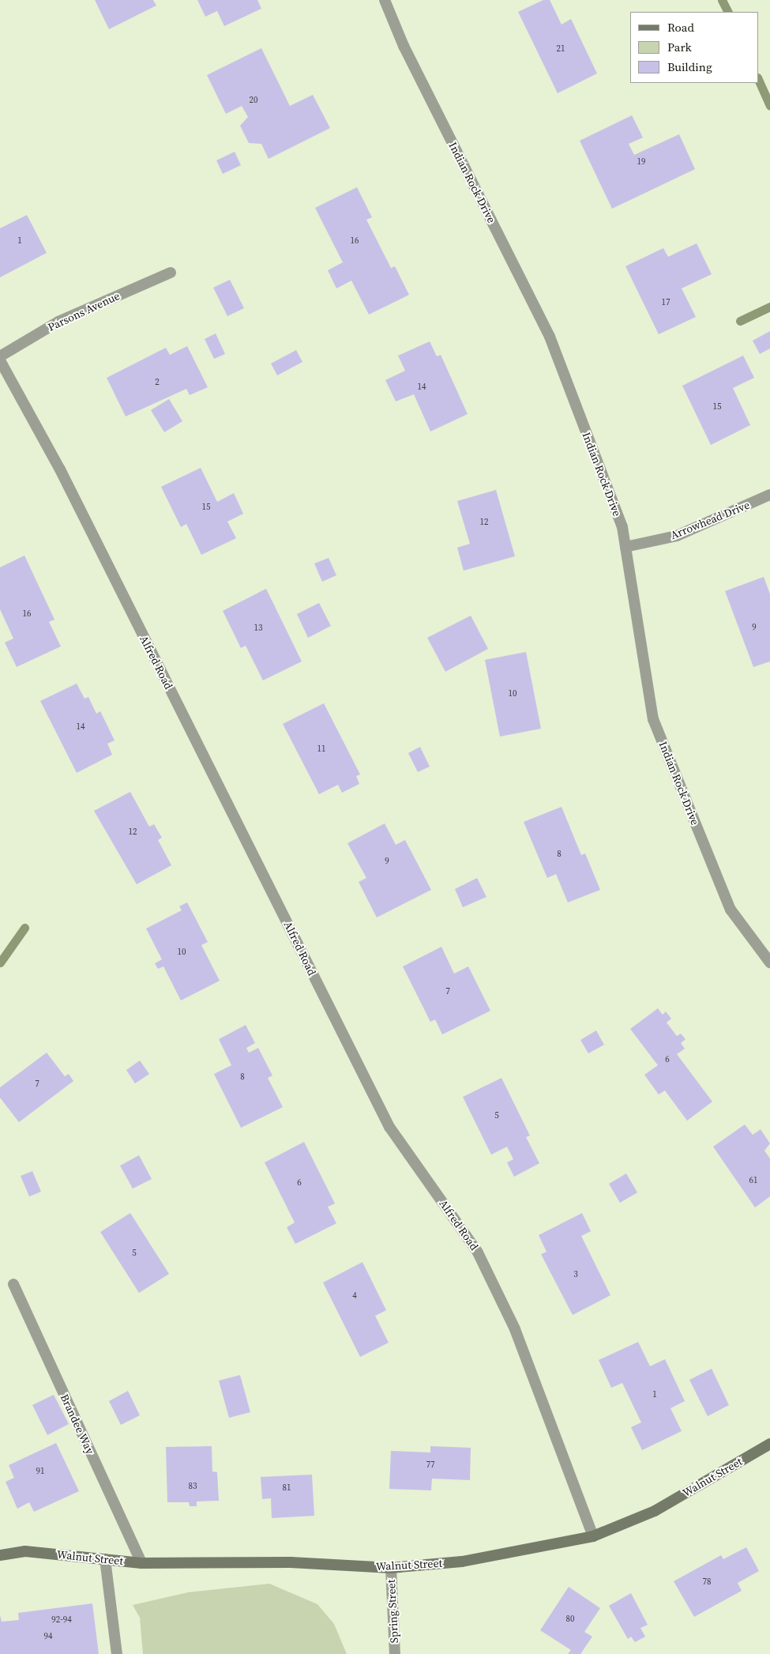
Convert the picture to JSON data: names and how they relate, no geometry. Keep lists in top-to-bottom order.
{
  "streets": {
    "main road": ["Walnut Street"],
    "street": [
      "Indian Rock Drive",
      "Parsons Avenue",
      "Arrowhead Drive",
      "Alfred Road",
      "Brandee Way",
      "Spring Street"
    ]
  },
  "crossings": [
    ["Indian Rock Drive", "Arrowhead Drive"],
    ["Alfred Road", "Walnut Street"],
    ["Brandee Way", "Walnut Street"],
    ["Walnut Street", "Spring Street"]
  ],
  "house_numbers": [
    "21",
    "20",
    "19",
    "1",
    "16",
    "17",
    "2",
    "14",
    "15",
    "15",
    "12",
    "16",
    "9",
    "13",
    "10",
    "14",
    "11",
    "12",
    "8",
    "9",
    "10",
    "7",
    "6",
    "8",
    "7",
    "5",
    "61",
    "6",
    "5",
    "3",
    "4",
    "1",
    "77",
    "91",
    "83",
    "81",
    "78",
    "80",
    "92-94",
    "94"
  ],
  "legend": ["Road", "Park", "Building"]
}
